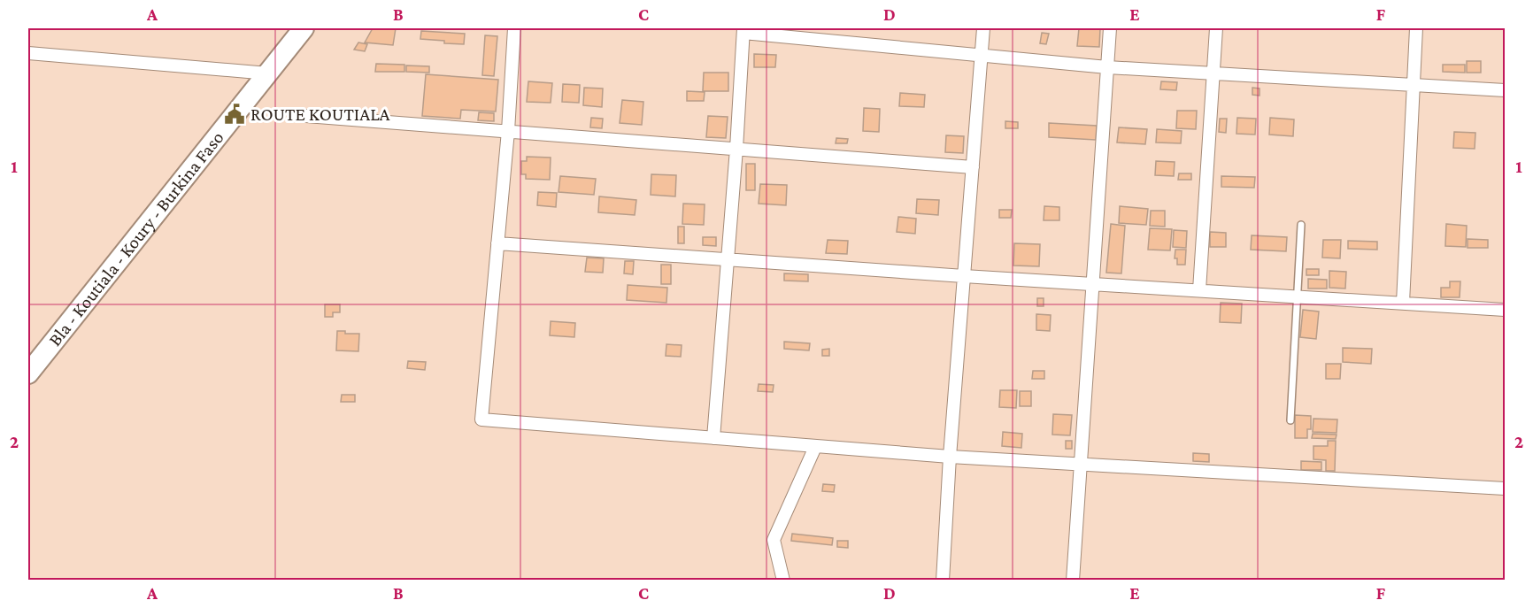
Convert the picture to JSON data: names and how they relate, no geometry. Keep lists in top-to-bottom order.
{
  "streets": {
    "main road": ["Bla - Koutiala - Koury - Burkina Faso"]
  },
  "places": {
    "public building": ["ROUTE KOUTIALA"]
  },
  "grid": {
    "columns": [
      "A",
      "B",
      "C",
      "D",
      "E",
      "F"
    ],
    "rows": ["1", "2"]
  }
}
